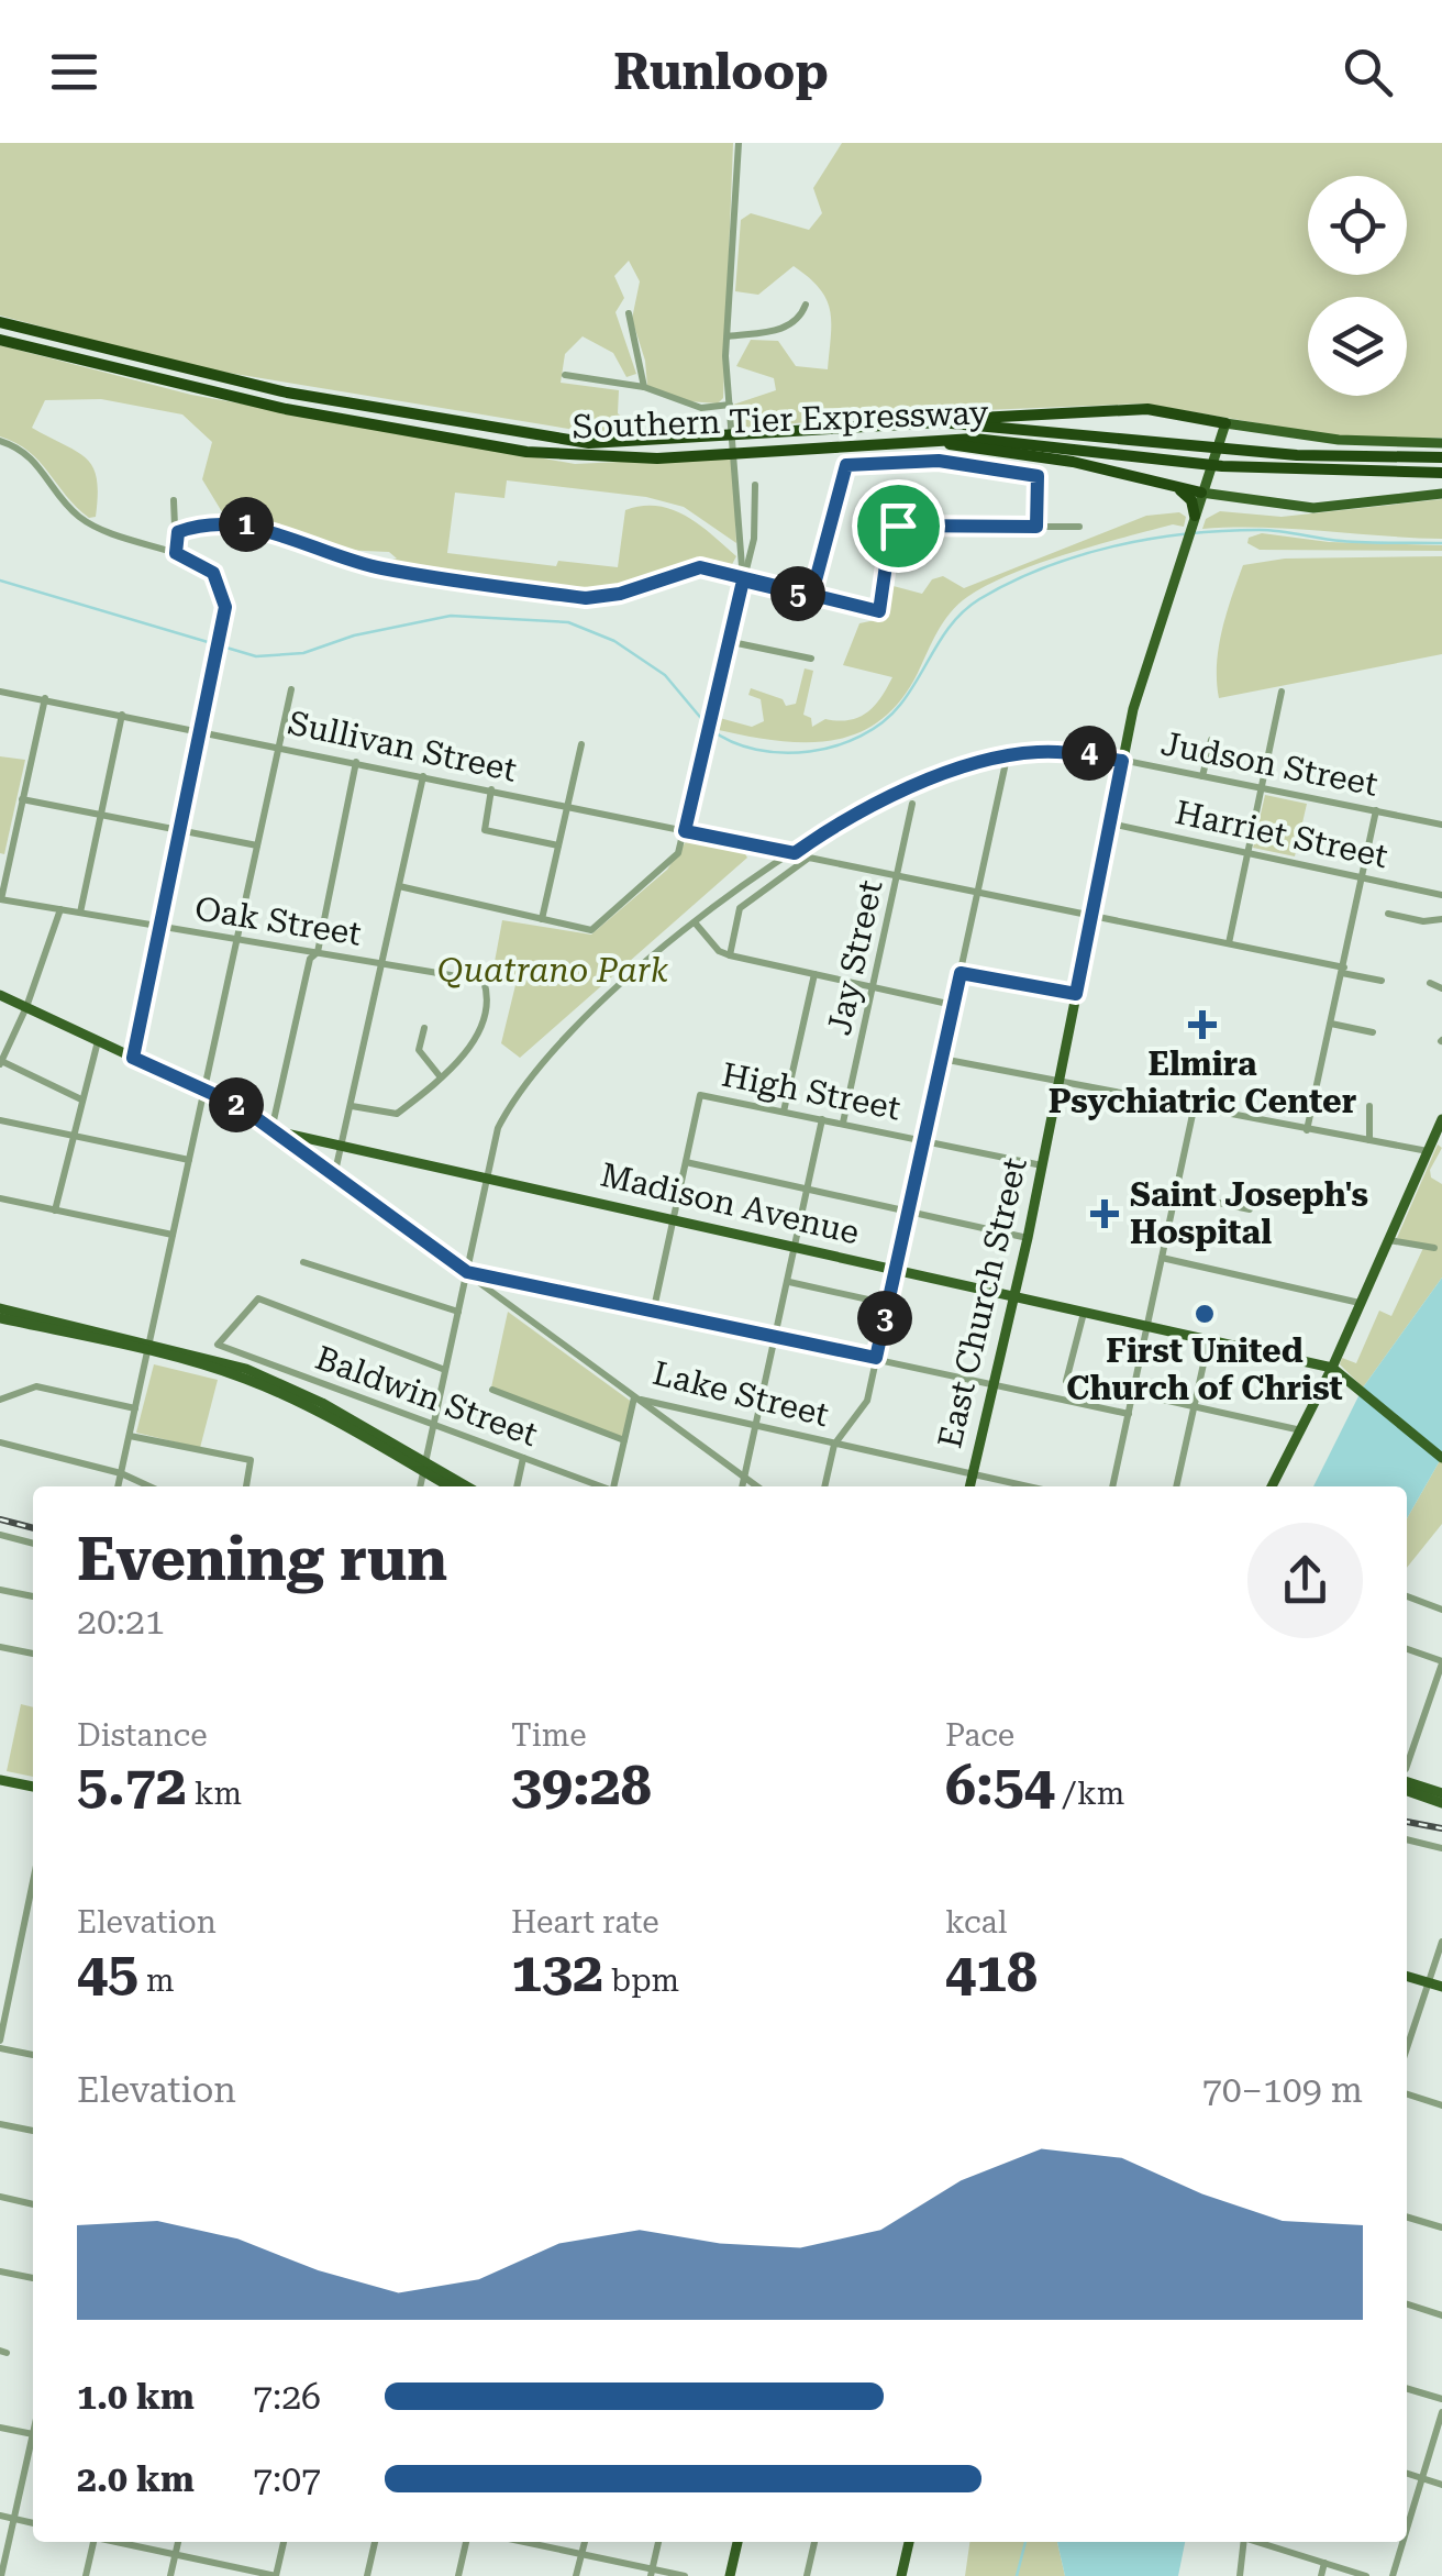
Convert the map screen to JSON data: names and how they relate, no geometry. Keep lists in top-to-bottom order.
{
  "streets": {
    "highway": ["Southern Tier Expressway"],
    "main road": ["Madison Avenue", "East Church Street", "Lake Street"],
    "street": [
      "Sullivan Street",
      "Judson Street",
      "Harriet Street",
      "Oak Street",
      "Jay Street",
      "High Street",
      "Baldwin Street"
    ]
  },
  "crossings": [
    ["Sullivan Street", "Judson Street"],
    ["Judson Street", "Madison Avenue"],
    ["Judson Street", "East Church Street"],
    ["Harriet Street", "East Church Street"],
    ["Jay Street", "High Street"],
    ["High Street", "East Church Street"],
    ["Madison Avenue", "East Church Street"],
    ["Madison Avenue", "Lake Street"],
    ["East Church Street", "Lake Street"]
  ],
  "parks": ["Quatrano Park"],
  "places": {
    "health": ["Elmira Psychiatric Center", "Saint Joseph's Hospital"],
    "other": ["First United Church of Christ"]
  },
  "page": {
    "header": "Runloop",
    "pins": [
      "1",
      "5",
      "4",
      "2",
      "3"
    ],
    "heading": ["Evening run", "20:21"],
    "stats": [
      ["Distance", "5.72 km"],
      ["Time", "39:28"],
      ["Pace", "6:54 /km"],
      ["Elevation", "45 m"],
      ["Heart rate", "132 bpm"],
      ["kcal", "418"]
    ],
    "chart": ["Elevation", "70–109 m"],
    "list": [
      {
        "name": "1.0 km",
        "note": "7:26"
      },
      {
        "name": "2.0 km",
        "note": "7:07"
      }
    ]
  }
}
